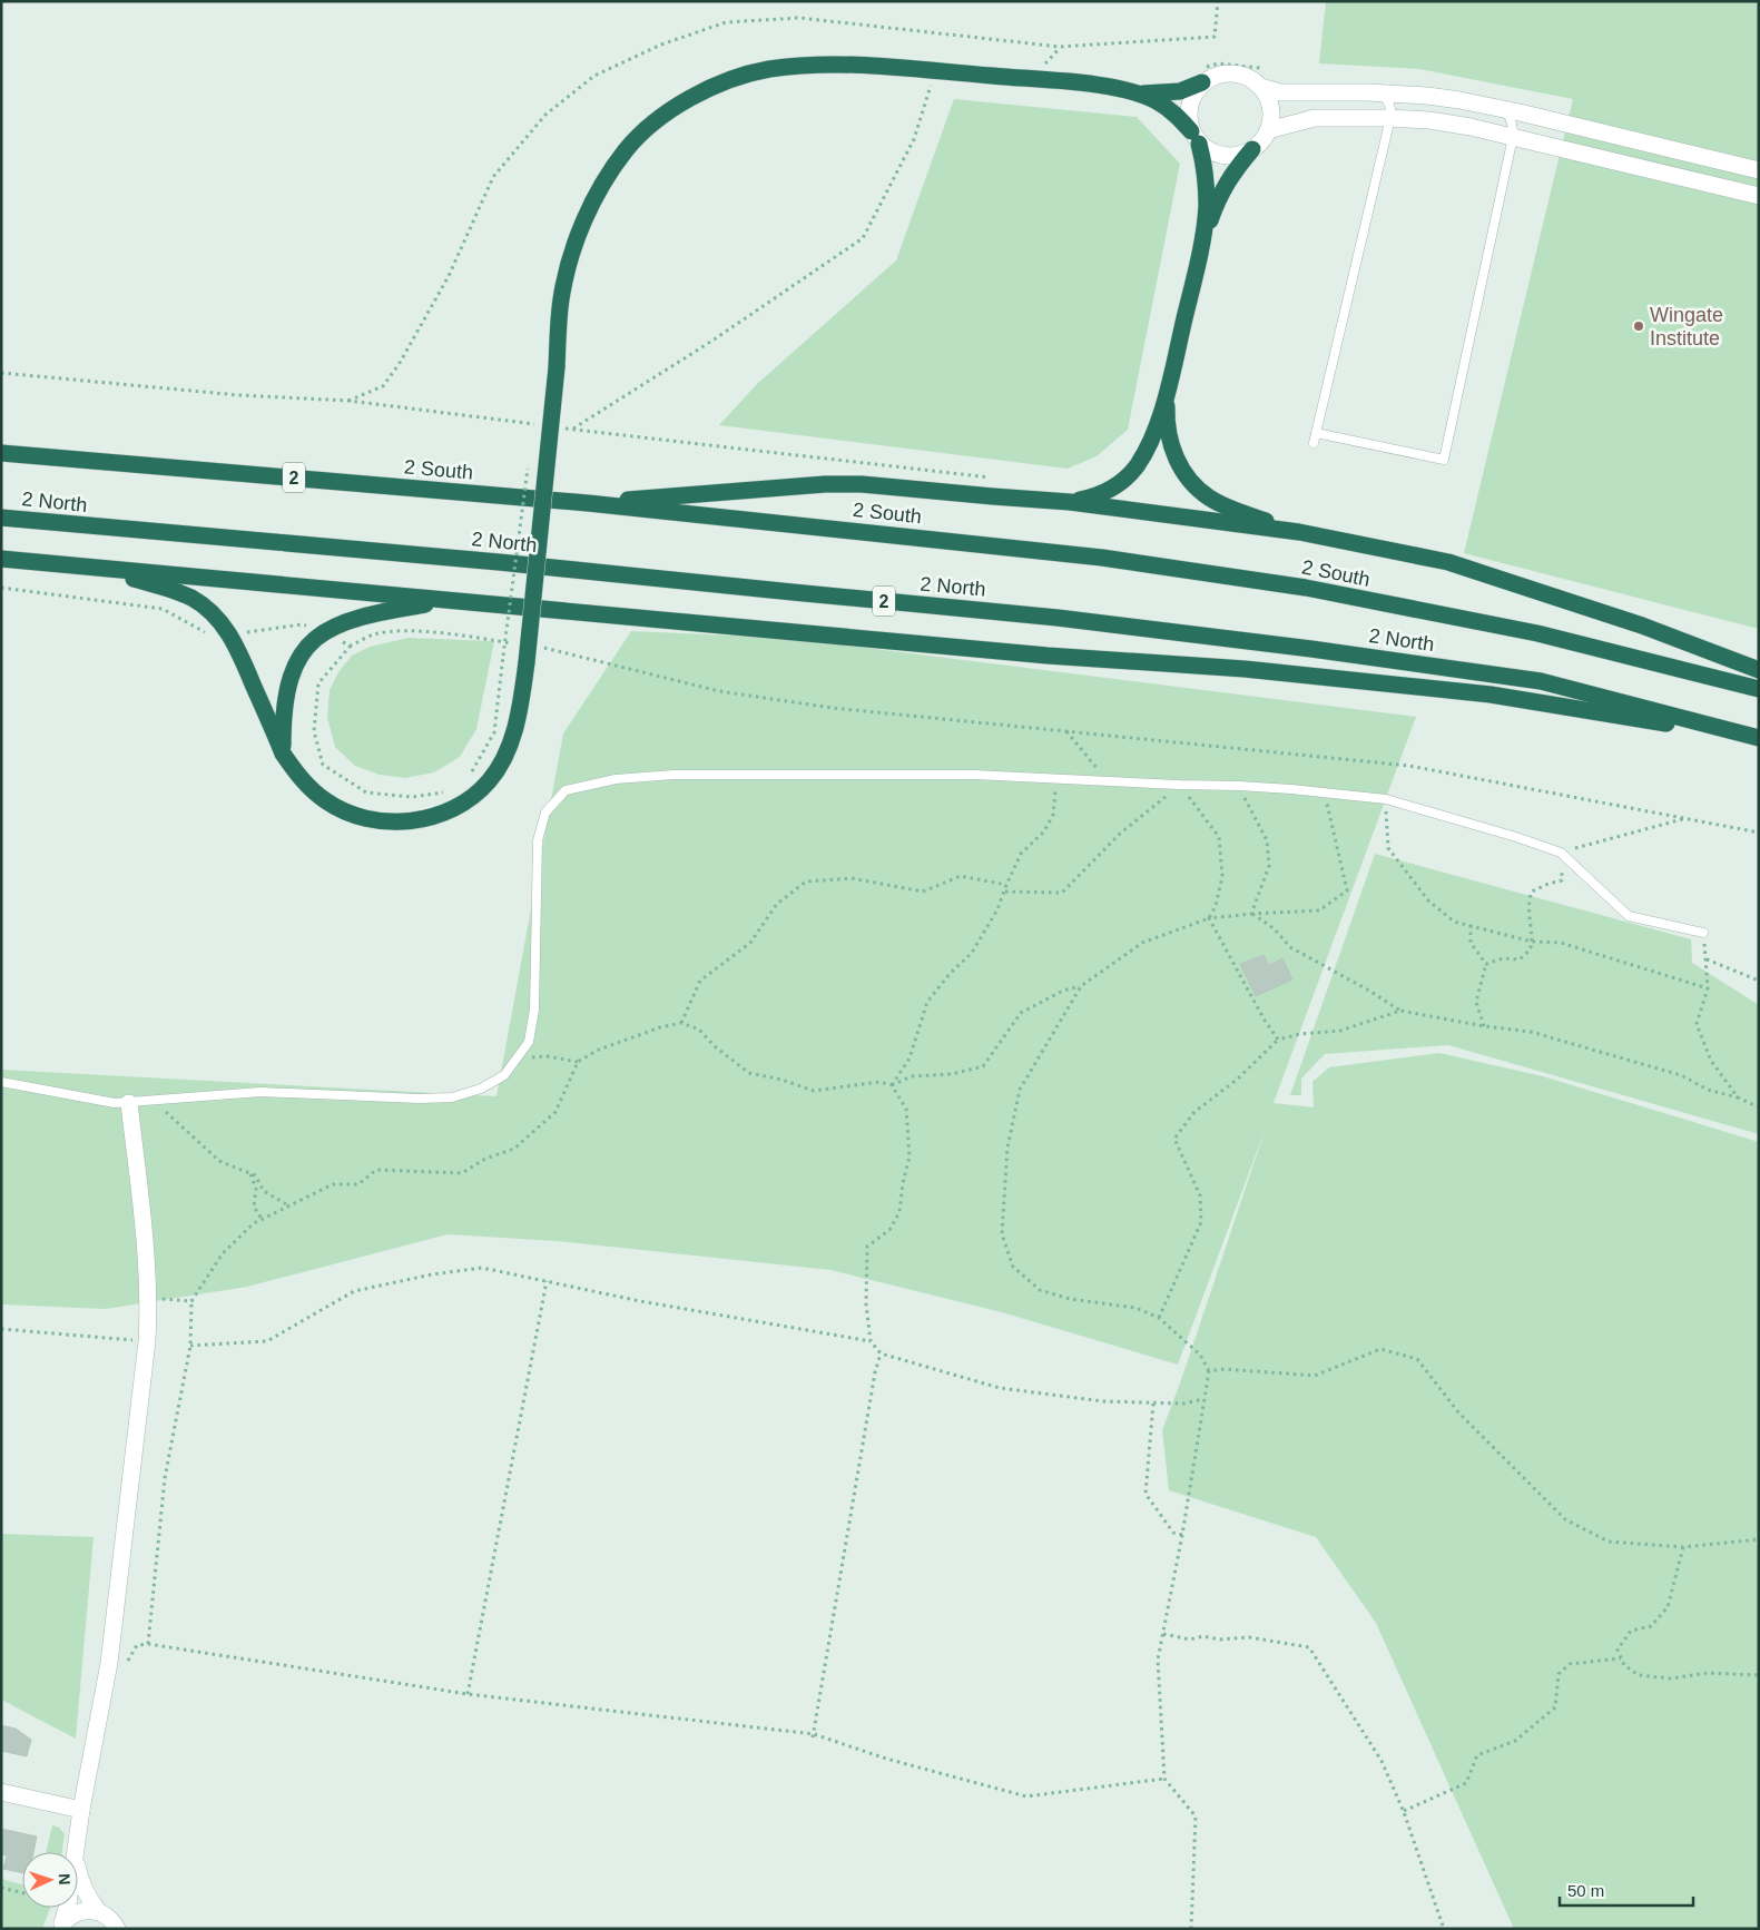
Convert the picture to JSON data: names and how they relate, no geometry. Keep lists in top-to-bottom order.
{
  "streets": {
    "highway": ["2 South", "2", "2 North"]
  },
  "places": ["Wingate Institute"],
  "scale_bar": "50 m",
  "north": "right"
}
